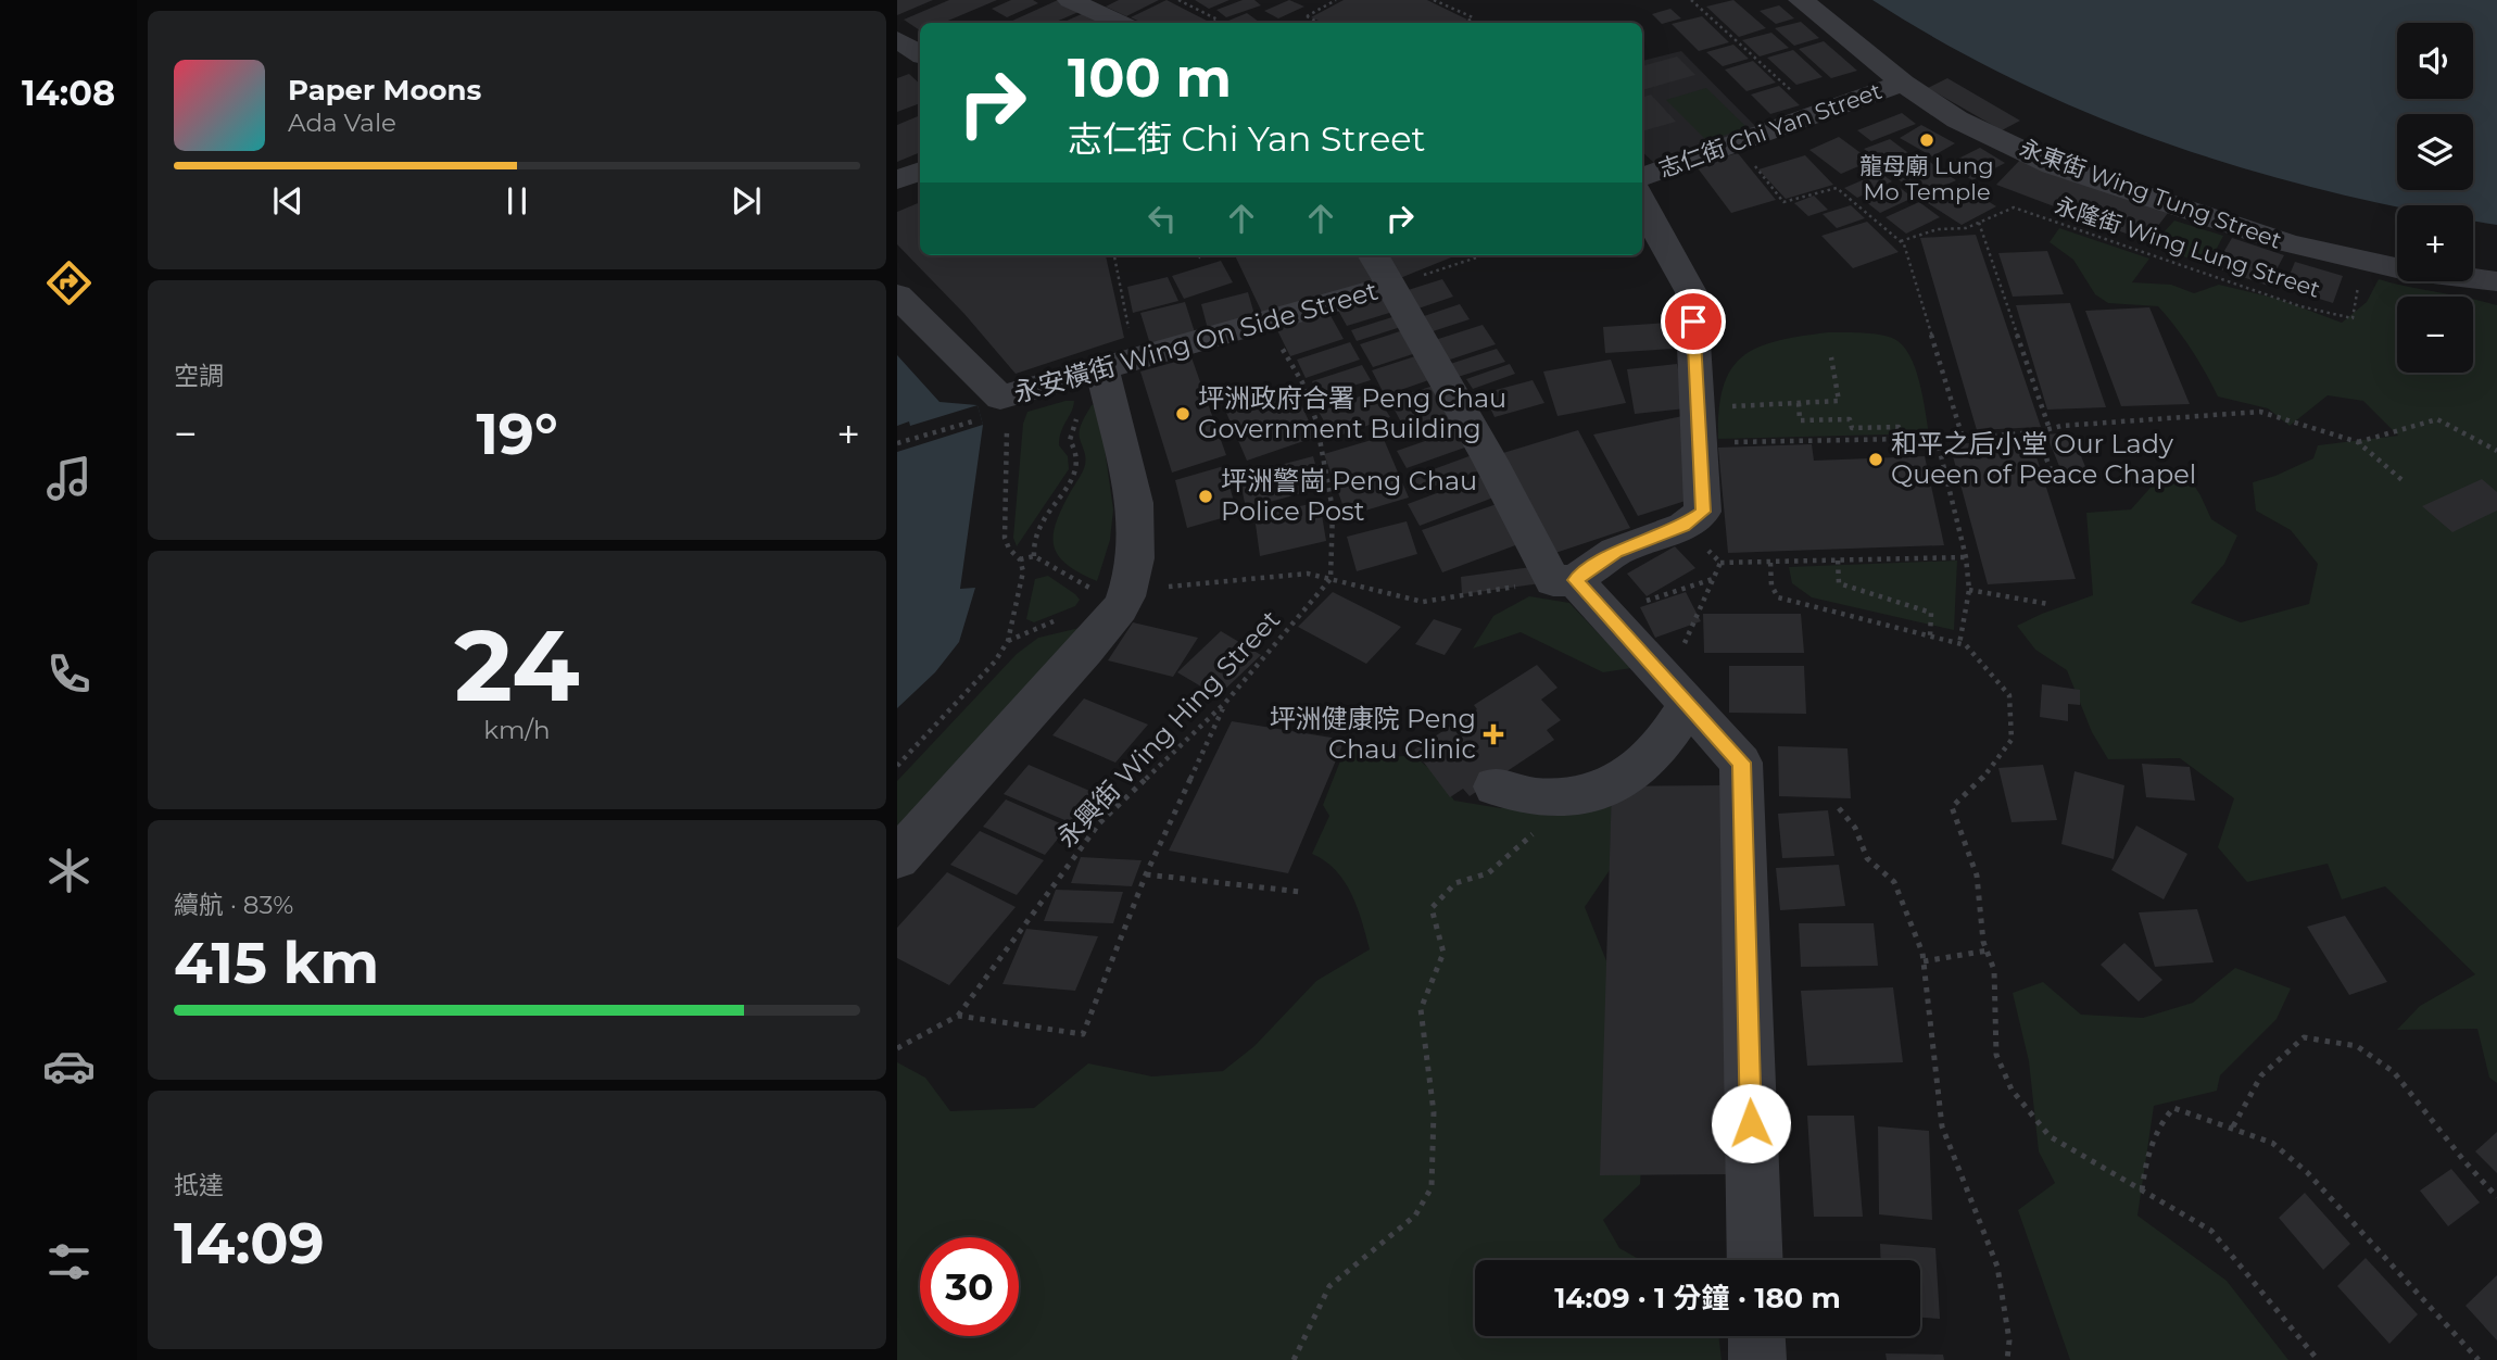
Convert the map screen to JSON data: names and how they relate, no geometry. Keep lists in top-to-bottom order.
{
  "streets": {
    "street": ["志仁街 Chi Yan Street", "永東街 Wing Tung Street", "永安橫街 Wing On Side Street"],
    "path": ["永隆街 Wing Lung Street", "永興街 Wing Hing Street"]
  },
  "crossings": [
    ["志仁街 Chi Yan Street", "永東街 Wing Tung Street"]
  ],
  "places": {
    "other": [
      "龍母廟 Lung Mo Temple",
      "坪洲政府合署 Peng Chau Government Building",
      "和平之后小堂 Our Lady Queen of Peace Chapel",
      "坪洲警崗 Peng Chau Police Post"
    ],
    "health": ["坪洲健康院 Peng Chau Clinic"]
  },
  "page": {
    "tabs": "14:08",
    "map_buttons": ["+", "−"],
    "turn": ["100 m", "志仁街 Chi Yan Street"],
    "song": ["Paper Moons", "Ada Vale"],
    "tile": [
      "空調",
      ["24", "km/h"],
      ["續航 · 83%", "415 km"],
      ["抵達", "14:09"]
    ],
    "heat": ["−", "19°", "+"],
    "limit": "30",
    "trip": "14:09 · 1 分鐘 · 180 m"
  }
}
